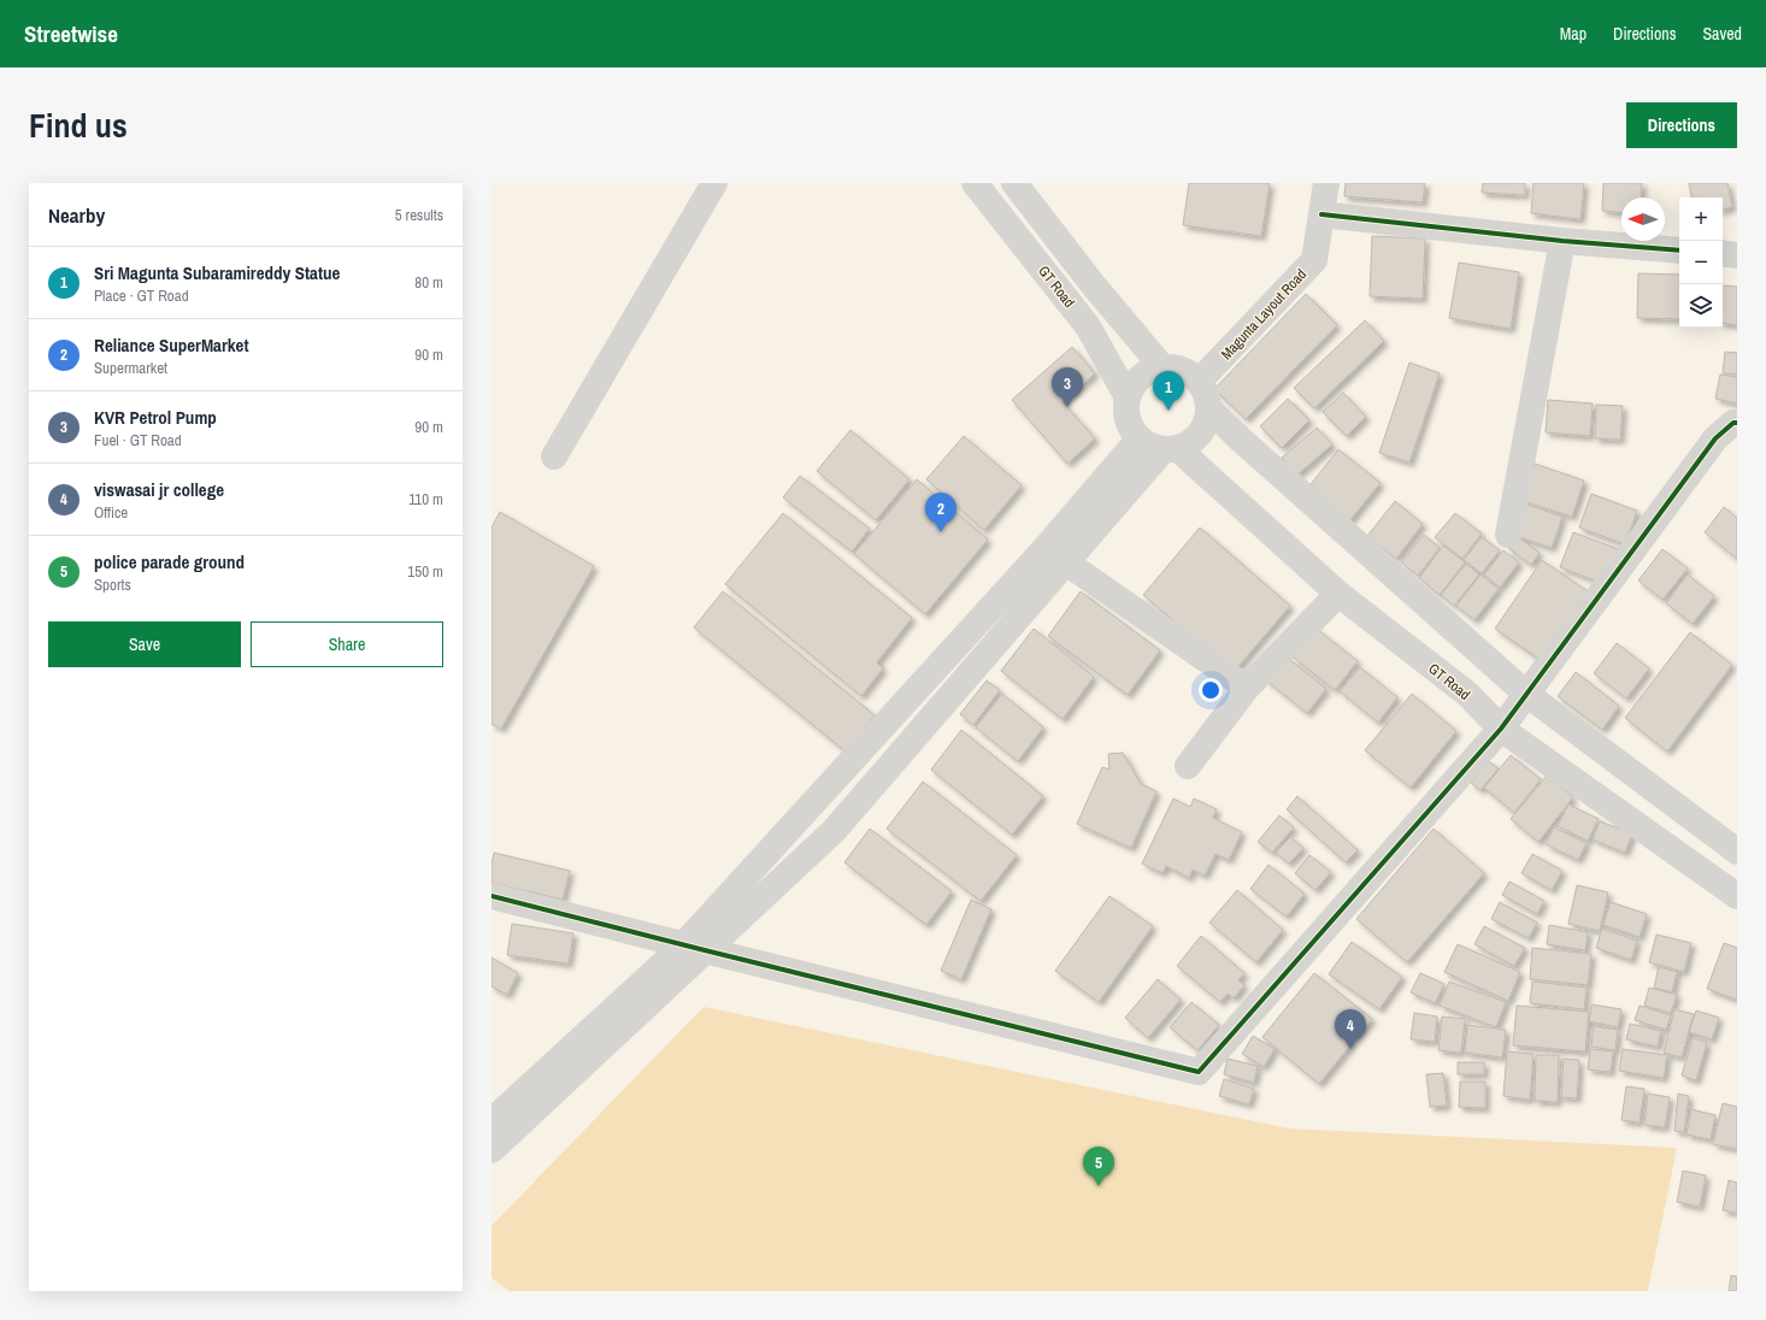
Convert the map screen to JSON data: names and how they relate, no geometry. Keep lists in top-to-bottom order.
{
  "streets": {
    "main road": ["GT Road", "Magunta Layout Road"]
  },
  "crossings": [
    ["GT Road", "Magunta Layout Road"]
  ],
  "north": "left",
  "page": {
    "header": "Streetwise",
    "nav": ["Map", "Directions", "Saved"],
    "title": "Find us",
    "buttons": [
      "Directions",
      ["Save", "Share"]
    ],
    "heading": ["Nearby", "5 results"],
    "map_buttons": ["+", "−"],
    "list": [
      {
        "mark": "1",
        "name": "Sri Magunta Subaramireddy Statue",
        "note": "Place · GT Road",
        "value": "80 m"
      },
      {
        "mark": "2",
        "name": "Reliance SuperMarket",
        "note": "Supermarket",
        "value": "90 m"
      },
      {
        "mark": "3",
        "name": "KVR Petrol Pump",
        "note": "Fuel · GT Road",
        "value": "90 m"
      },
      {
        "mark": "4",
        "name": "viswasai jr college",
        "note": "Office",
        "value": "110 m"
      },
      {
        "mark": "5",
        "name": "police parade ground",
        "note": "Sports",
        "value": "150 m"
      }
    ],
    "pins": [
      "3",
      "1",
      "2",
      "4",
      "5"
    ]
  }
}
